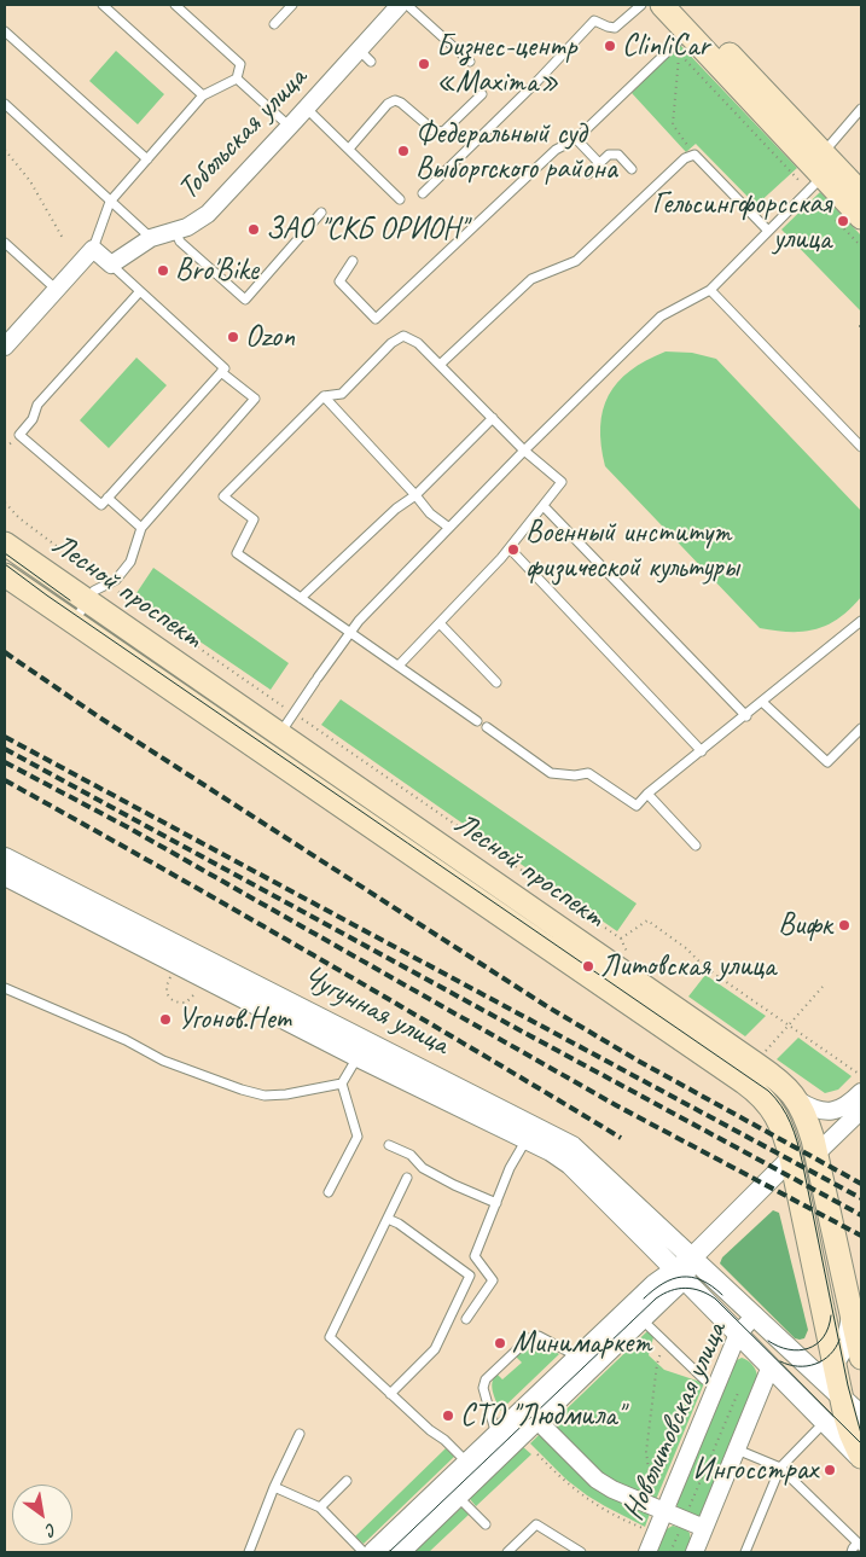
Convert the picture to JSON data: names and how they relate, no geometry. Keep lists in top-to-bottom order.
{
  "streets": {
    "main road": ["Лесной проспект"],
    "street": ["Тобольская улица", "Чугунная улица", "Новолитовская улица"]
  },
  "crossings": [
    ["Лесной проспект", "Чугунная улица"],
    ["Лесной проспект", "Новолитовская улица"]
  ],
  "places": [
    "ClinliCar",
    "Бизнес-центр «Maxima»",
    "Федеральный суд Выборгского района",
    "Гельсингфорсская улица",
    "ЗАО \"СКБ ОРИОН\"",
    "Bro'Bike",
    "Ozon",
    "Военный институт физической культуры",
    "Вифк",
    "Литовская улица",
    "Угонов.Нет",
    "Минимаркет",
    "СТО \"Людмила\"",
    "Ингосстрах"
  ],
  "north": "bottom right"
}
